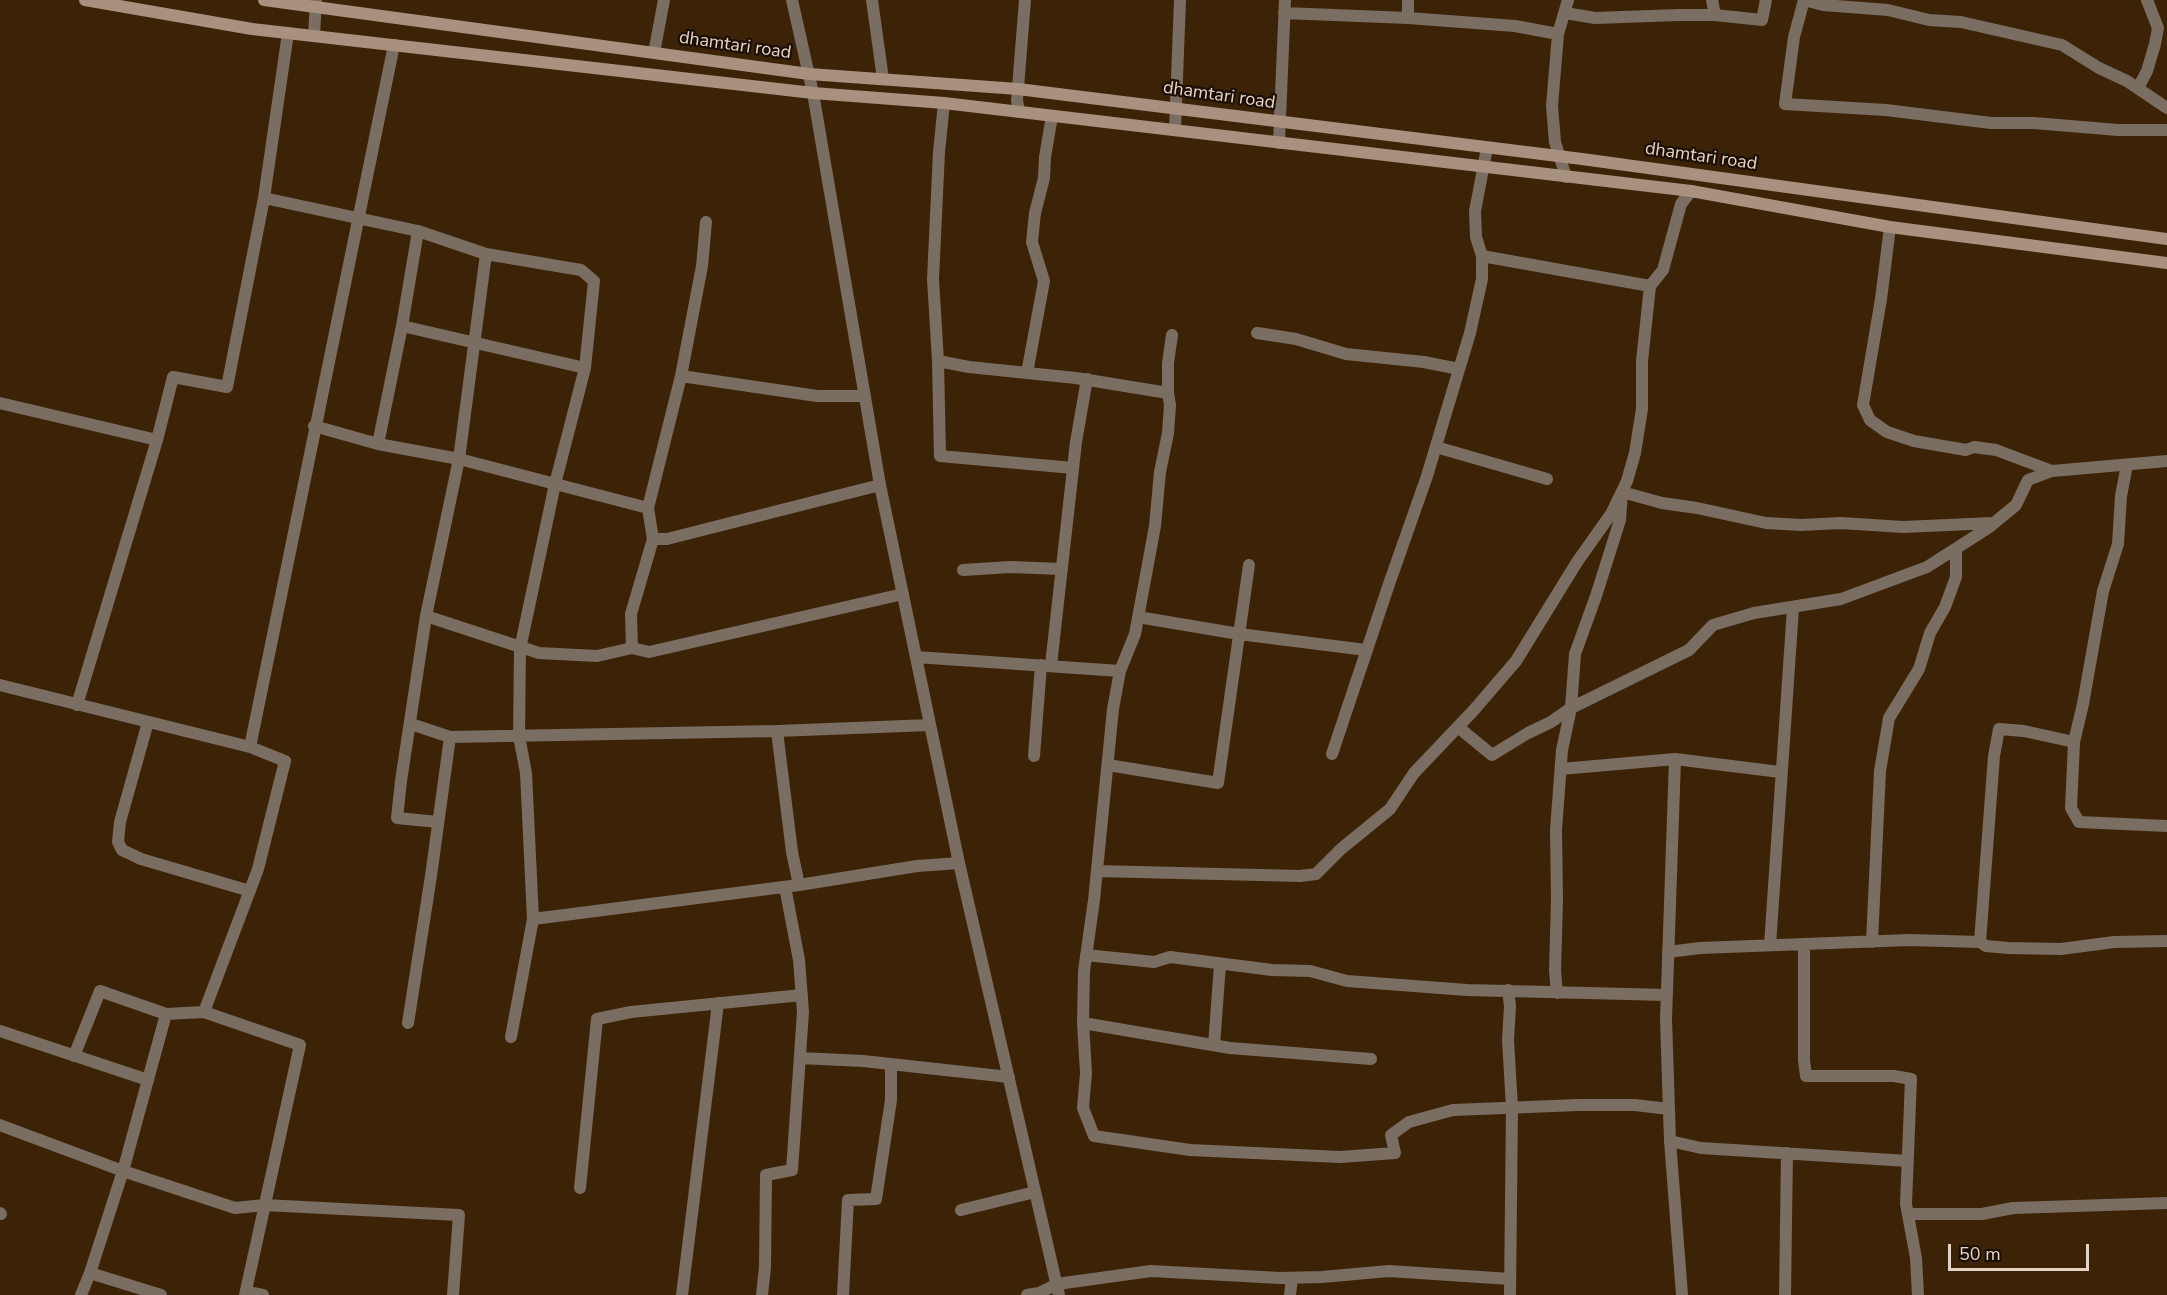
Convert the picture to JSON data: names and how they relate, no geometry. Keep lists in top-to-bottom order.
{
  "streets": {
    "main road": ["dhamtari road"]
  },
  "scale_bar": "50 m"
}
